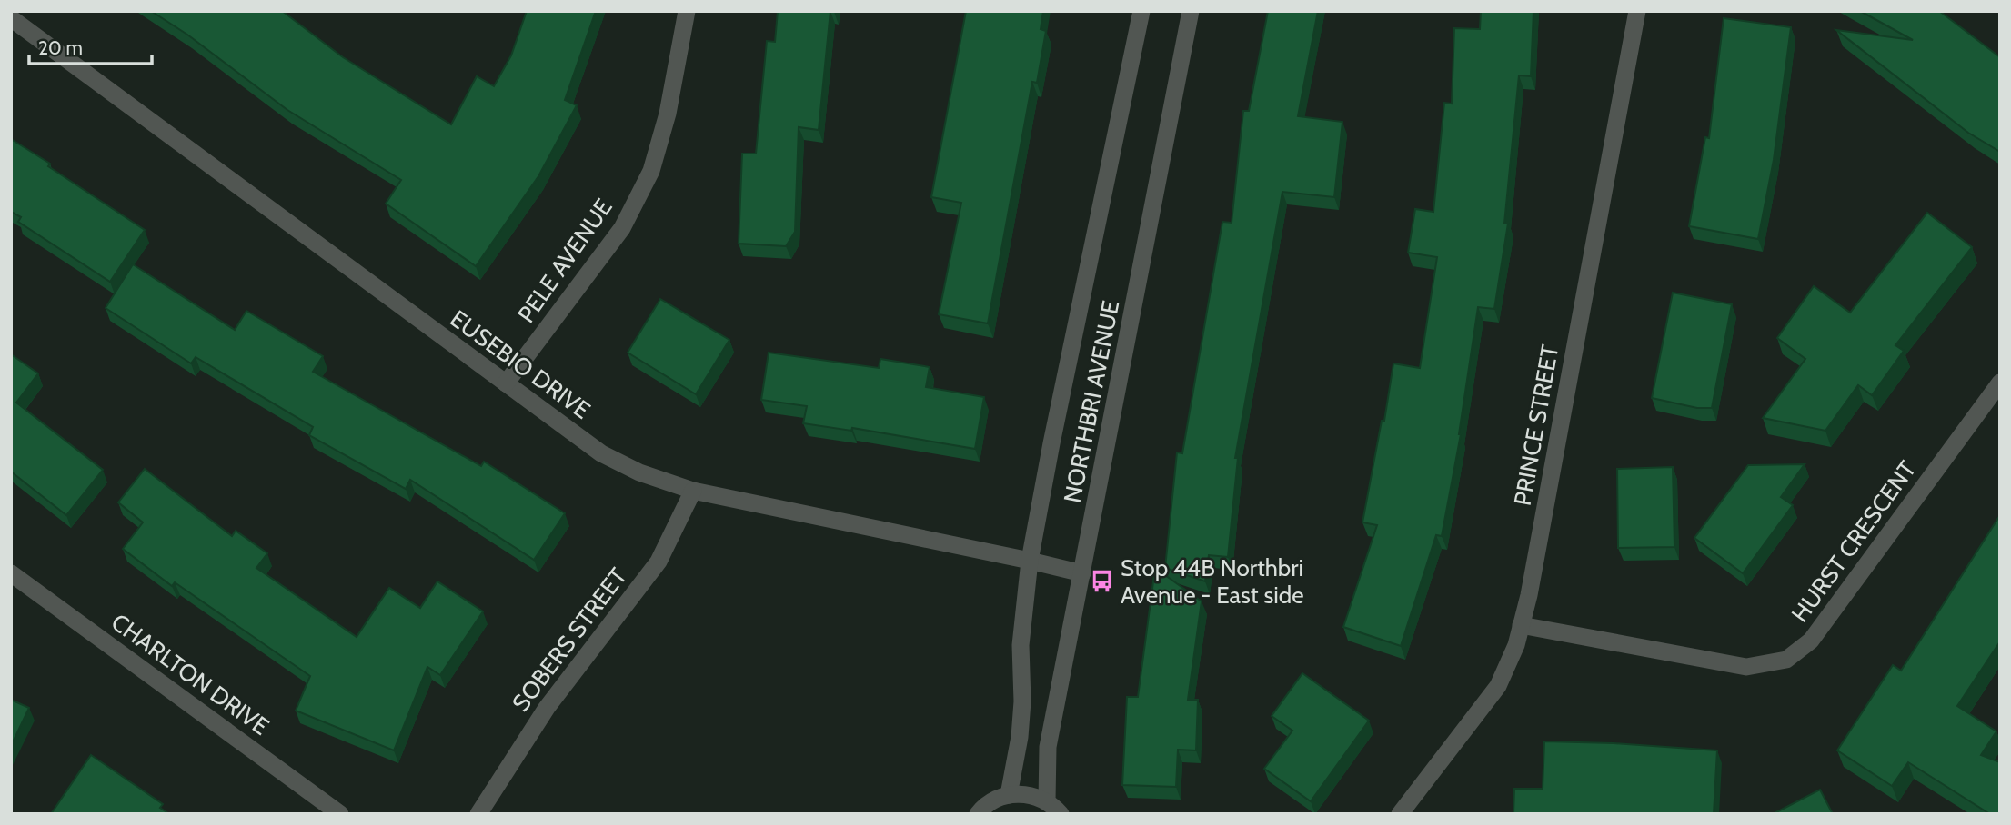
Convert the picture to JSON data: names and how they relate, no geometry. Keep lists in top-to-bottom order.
{
  "streets": {
    "street": [
      "PELE AVENUE",
      "EUSEBIO DRIVE",
      "NORTHBRI AVENUE",
      "PRINCE STREET",
      "HURST CRESCENT",
      "SOBERS STREET",
      "CHARLTON DRIVE"
    ]
  },
  "crossings": [
    ["PELE AVENUE", "EUSEBIO DRIVE"],
    ["EUSEBIO DRIVE", "NORTHBRI AVENUE"],
    ["EUSEBIO DRIVE", "SOBERS STREET"],
    ["PRINCE STREET", "HURST CRESCENT"]
  ],
  "places": {
    "bus stop": ["Stop 44B Northbri Avenue - East side"]
  },
  "scale_bar": "20 m"
}
